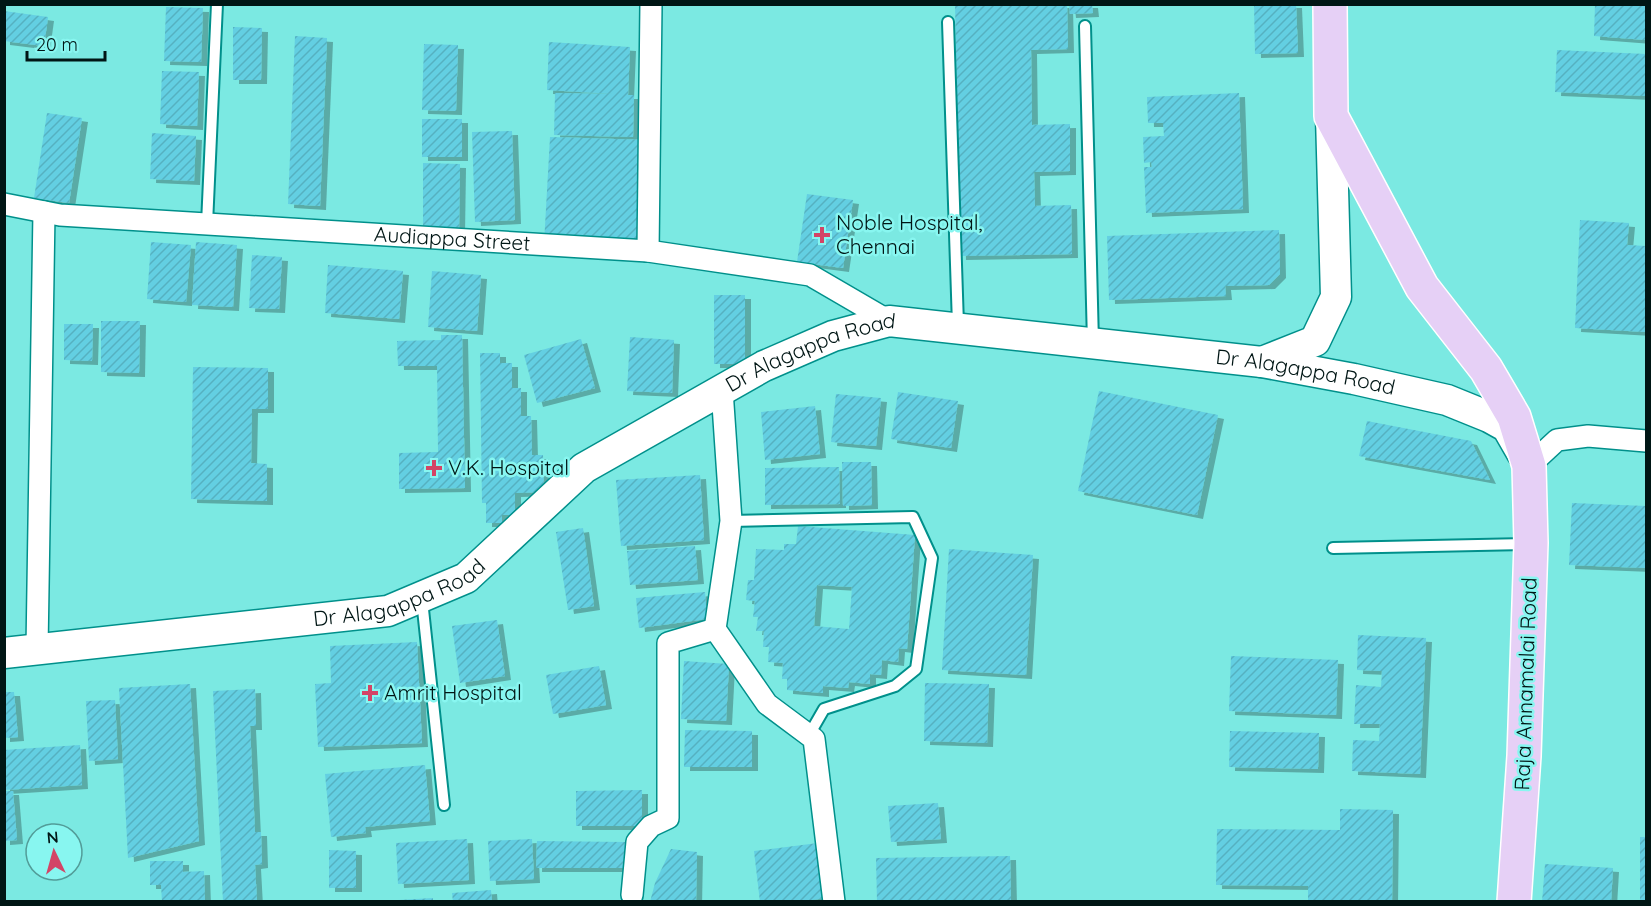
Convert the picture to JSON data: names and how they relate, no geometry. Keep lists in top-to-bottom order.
{
  "streets": {
    "main road": ["Dr Alagappa Road", "Raja Annamalai Road"],
    "street": ["Audiappa Street"]
  },
  "crossings": [
    ["Audiappa Street", "Dr Alagappa Road"],
    ["Dr Alagappa Road", "Raja Annamalai Road"]
  ],
  "places": {
    "health": ["Noble Hospital, Chennai", "V.K. Hospital", "Amrit Hospital"]
  },
  "scale_bar": "20 m",
  "north": "top"
}
